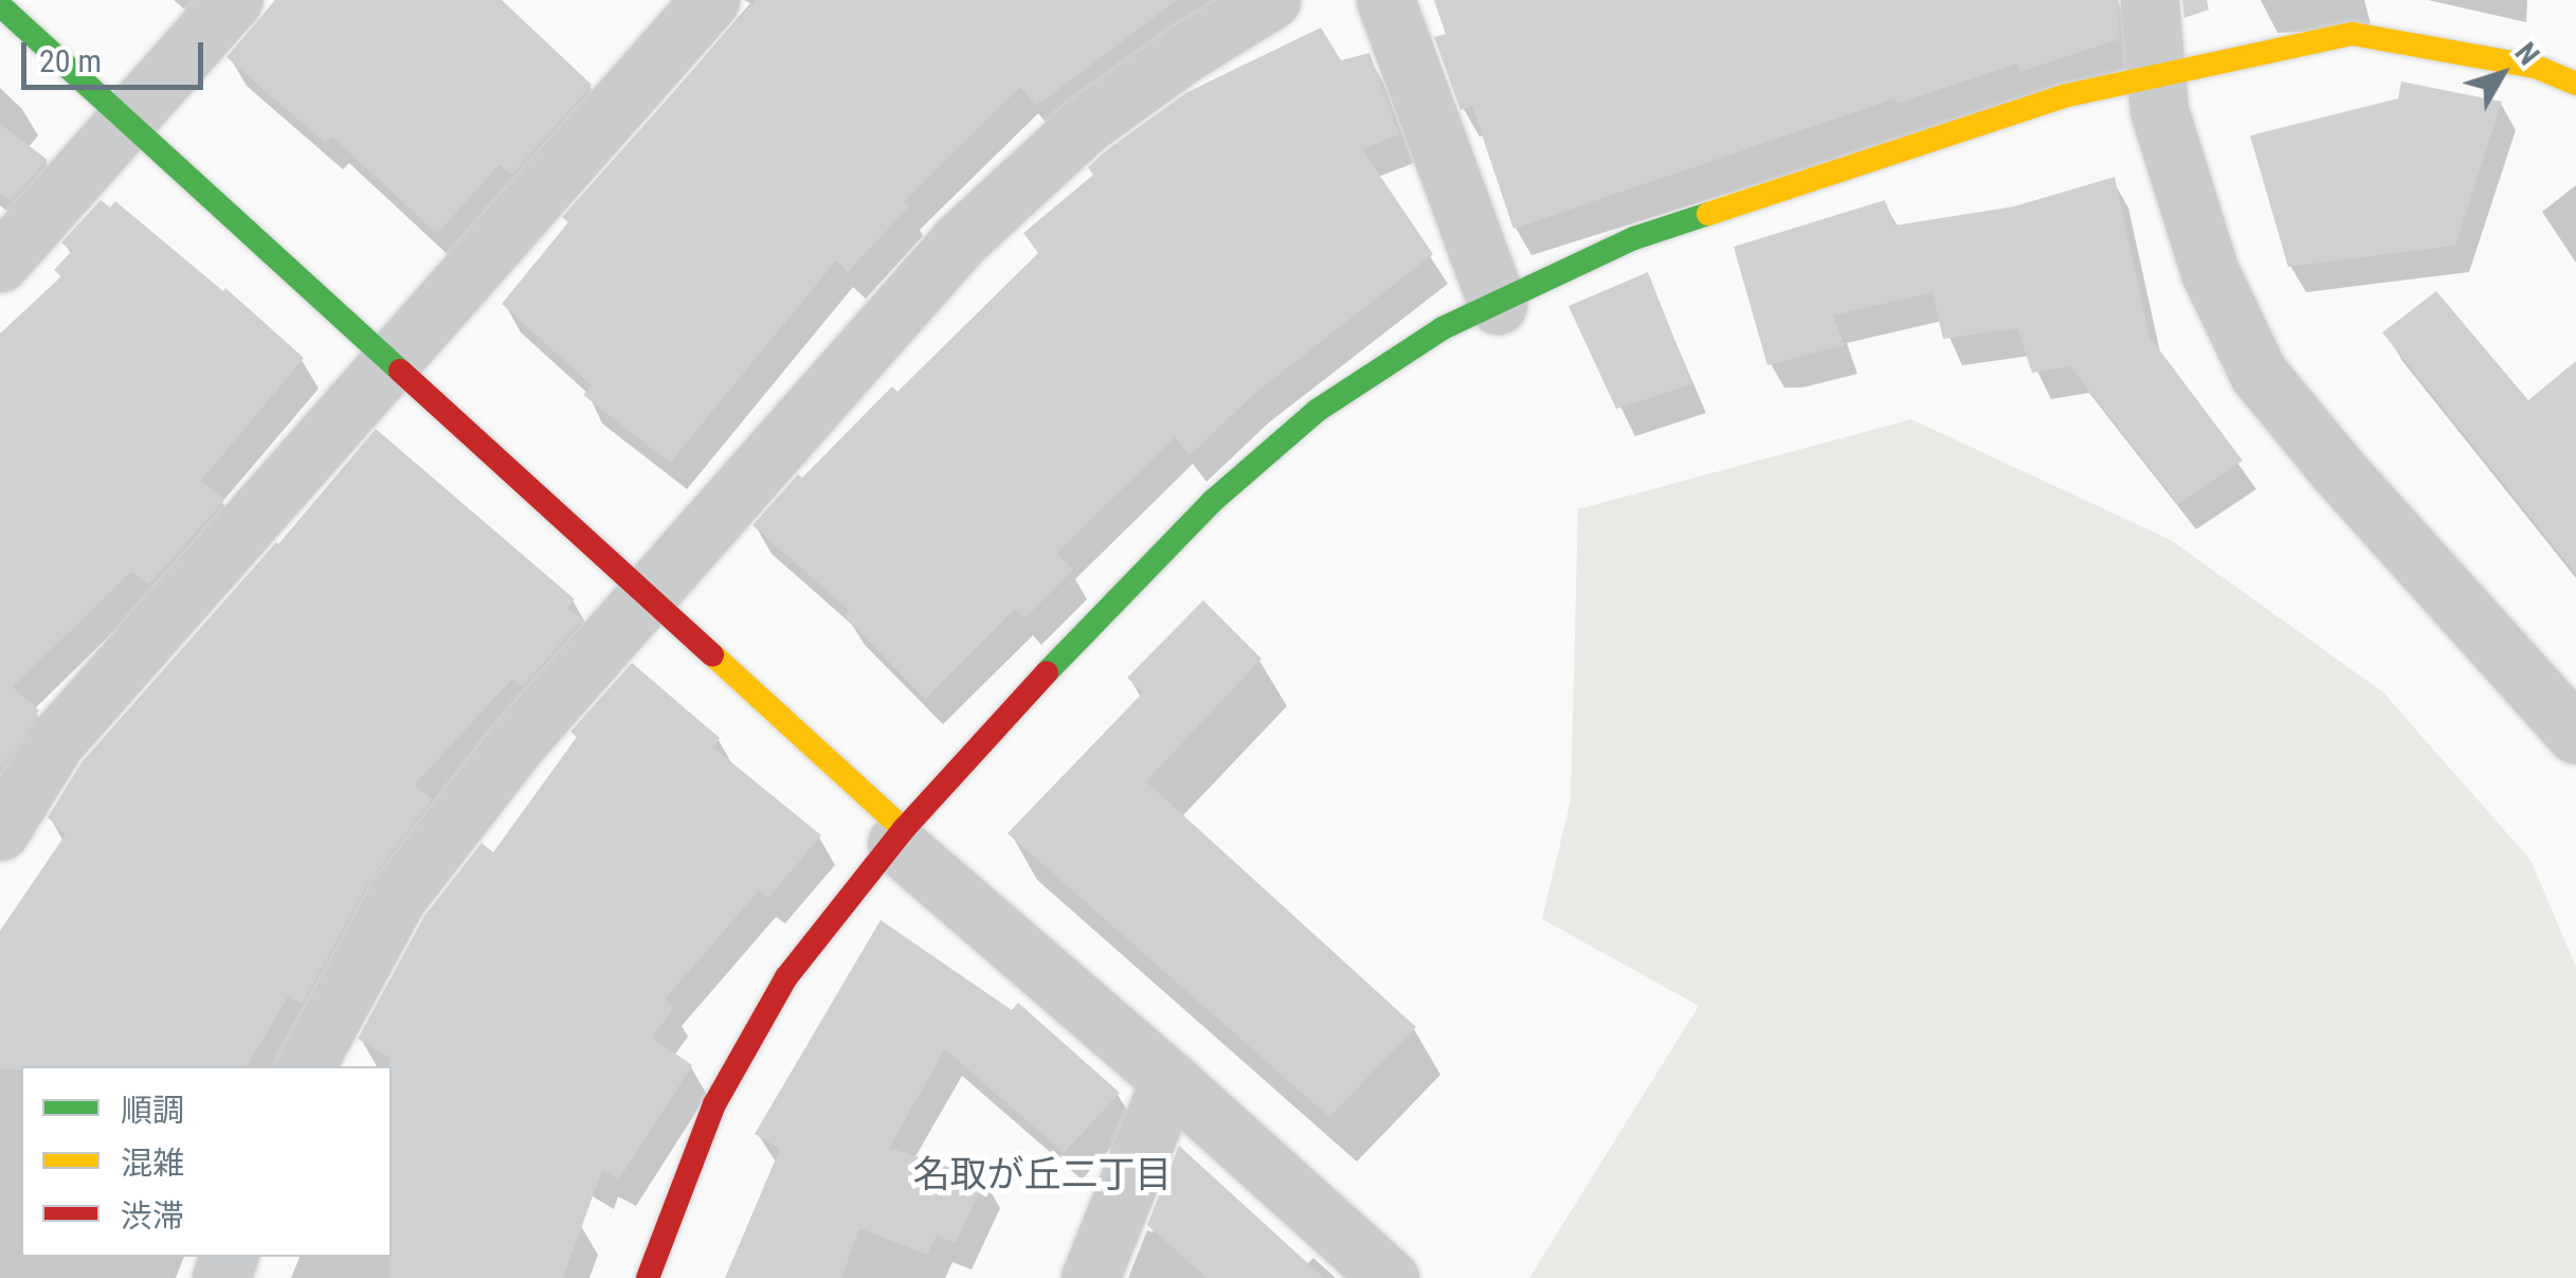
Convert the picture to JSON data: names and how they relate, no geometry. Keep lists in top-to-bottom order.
{
  "districts": ["名取が丘二丁目"],
  "legend": ["順調", "混雑", "渋滞"],
  "scale_bar": "20 m",
  "north": "top right"
}
